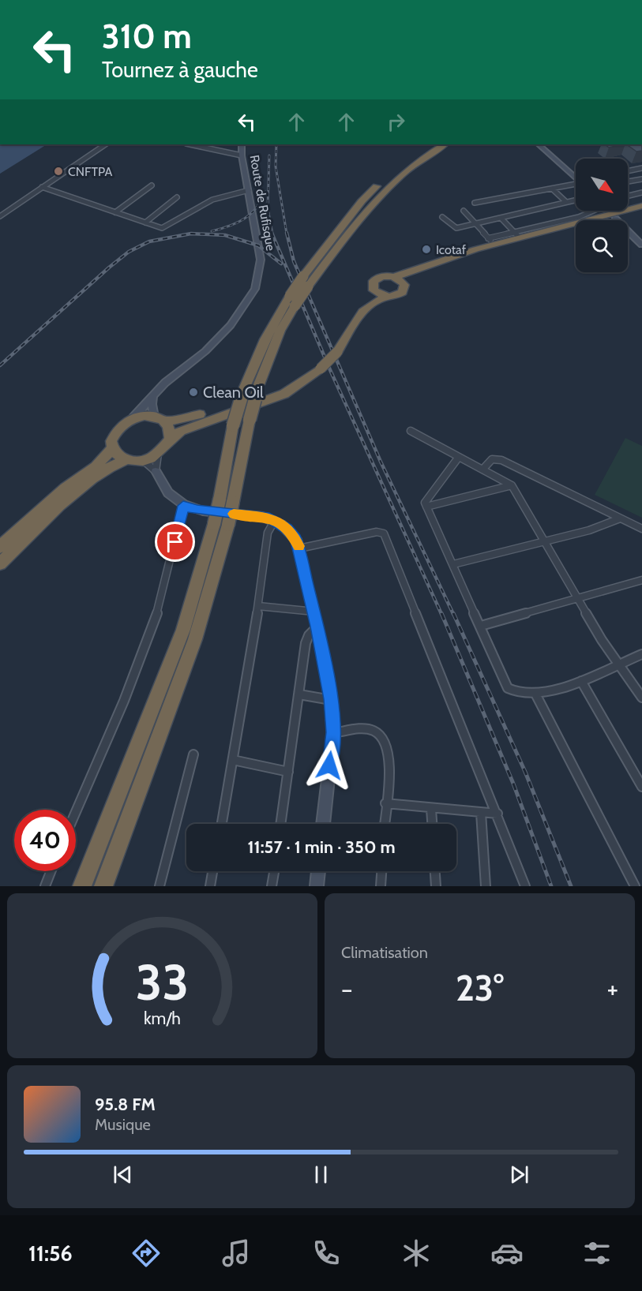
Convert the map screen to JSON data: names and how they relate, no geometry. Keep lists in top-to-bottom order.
{
  "streets": {
    "street": ["Route de Rufisque"]
  },
  "places": ["CNFTPA", "Icotaf", "Clean Oil"],
  "north": "bottom right",
  "page": {
    "turn": ["310 m", "Tournez à gauche"],
    "limit": "40",
    "trip": "11:57 · 1 min · 350 m",
    "tile": "Climatisation",
    "heat": ["−", "23°", "+"],
    "song": ["95.8 FM", "Musique"],
    "tabs": "11:56",
    "gauge": ["33", "km/h"]
  }
}
